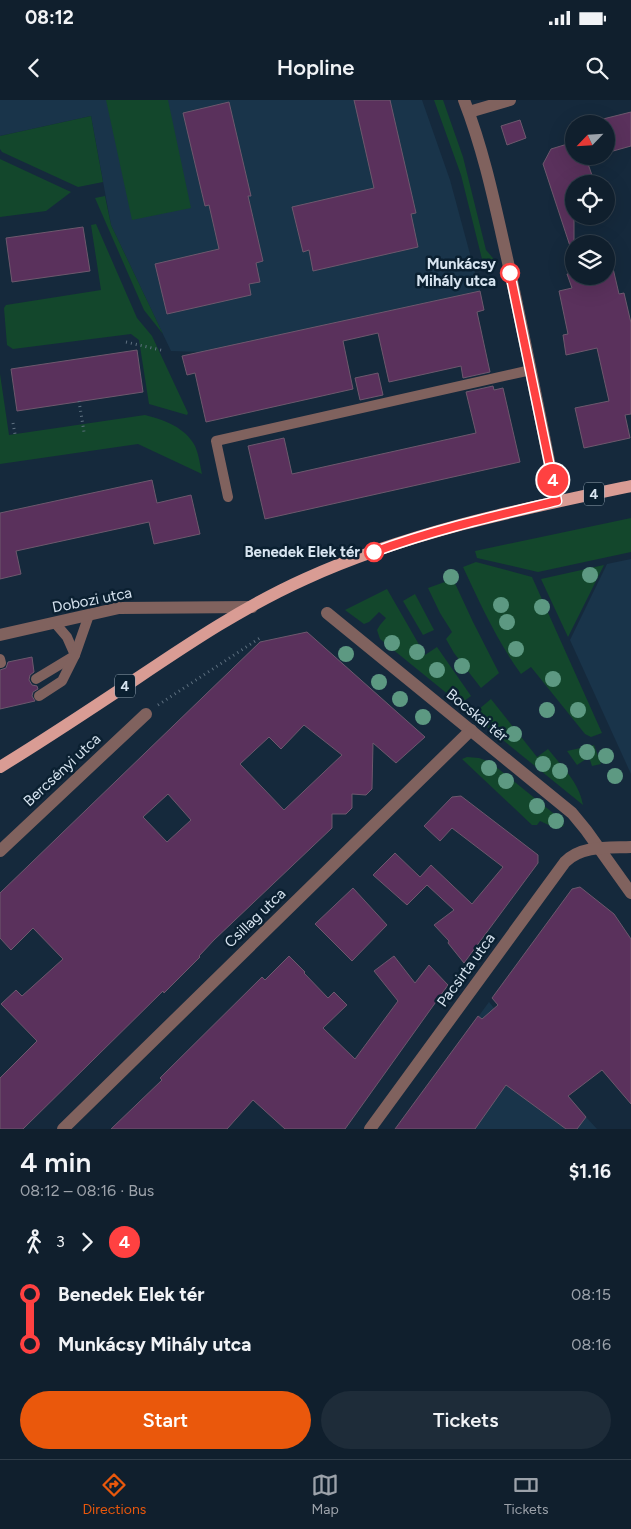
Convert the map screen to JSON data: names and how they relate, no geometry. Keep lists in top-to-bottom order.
{
  "streets": {
    "main road": ["4"],
    "street": [
      "Dobozi utca",
      "Bocskai tér",
      "Bercsényi utca",
      "Csillag utca",
      "Pacsirta utca"
    ]
  },
  "crossings": [
    ["4", "Dobozi utca"],
    ["Bocskai tér", "Csillag utca"],
    ["Bocskai tér", "Pacsirta utca"]
  ],
  "places": ["Munkácsy Mihály utca", "Benedek Elek tér"],
  "lines": ["bus line 4"],
  "north": "bottom left",
  "page": {
    "status": "08:12",
    "header": "Hopline",
    "on_map": "4",
    "heading": ["4 min", "08:12 – 08:16 · Bus", "$1.16"],
    "legs": ["3", "4"],
    "list": [
      {
        "name": "Benedek Elek tér",
        "value": "08:15"
      },
      {
        "name": "Munkácsy Mihály utca",
        "value": "08:16"
      }
    ],
    "buttons": ["Start", "Tickets"],
    "tabs": ["Directions", "Map", "Tickets"]
  }
}
